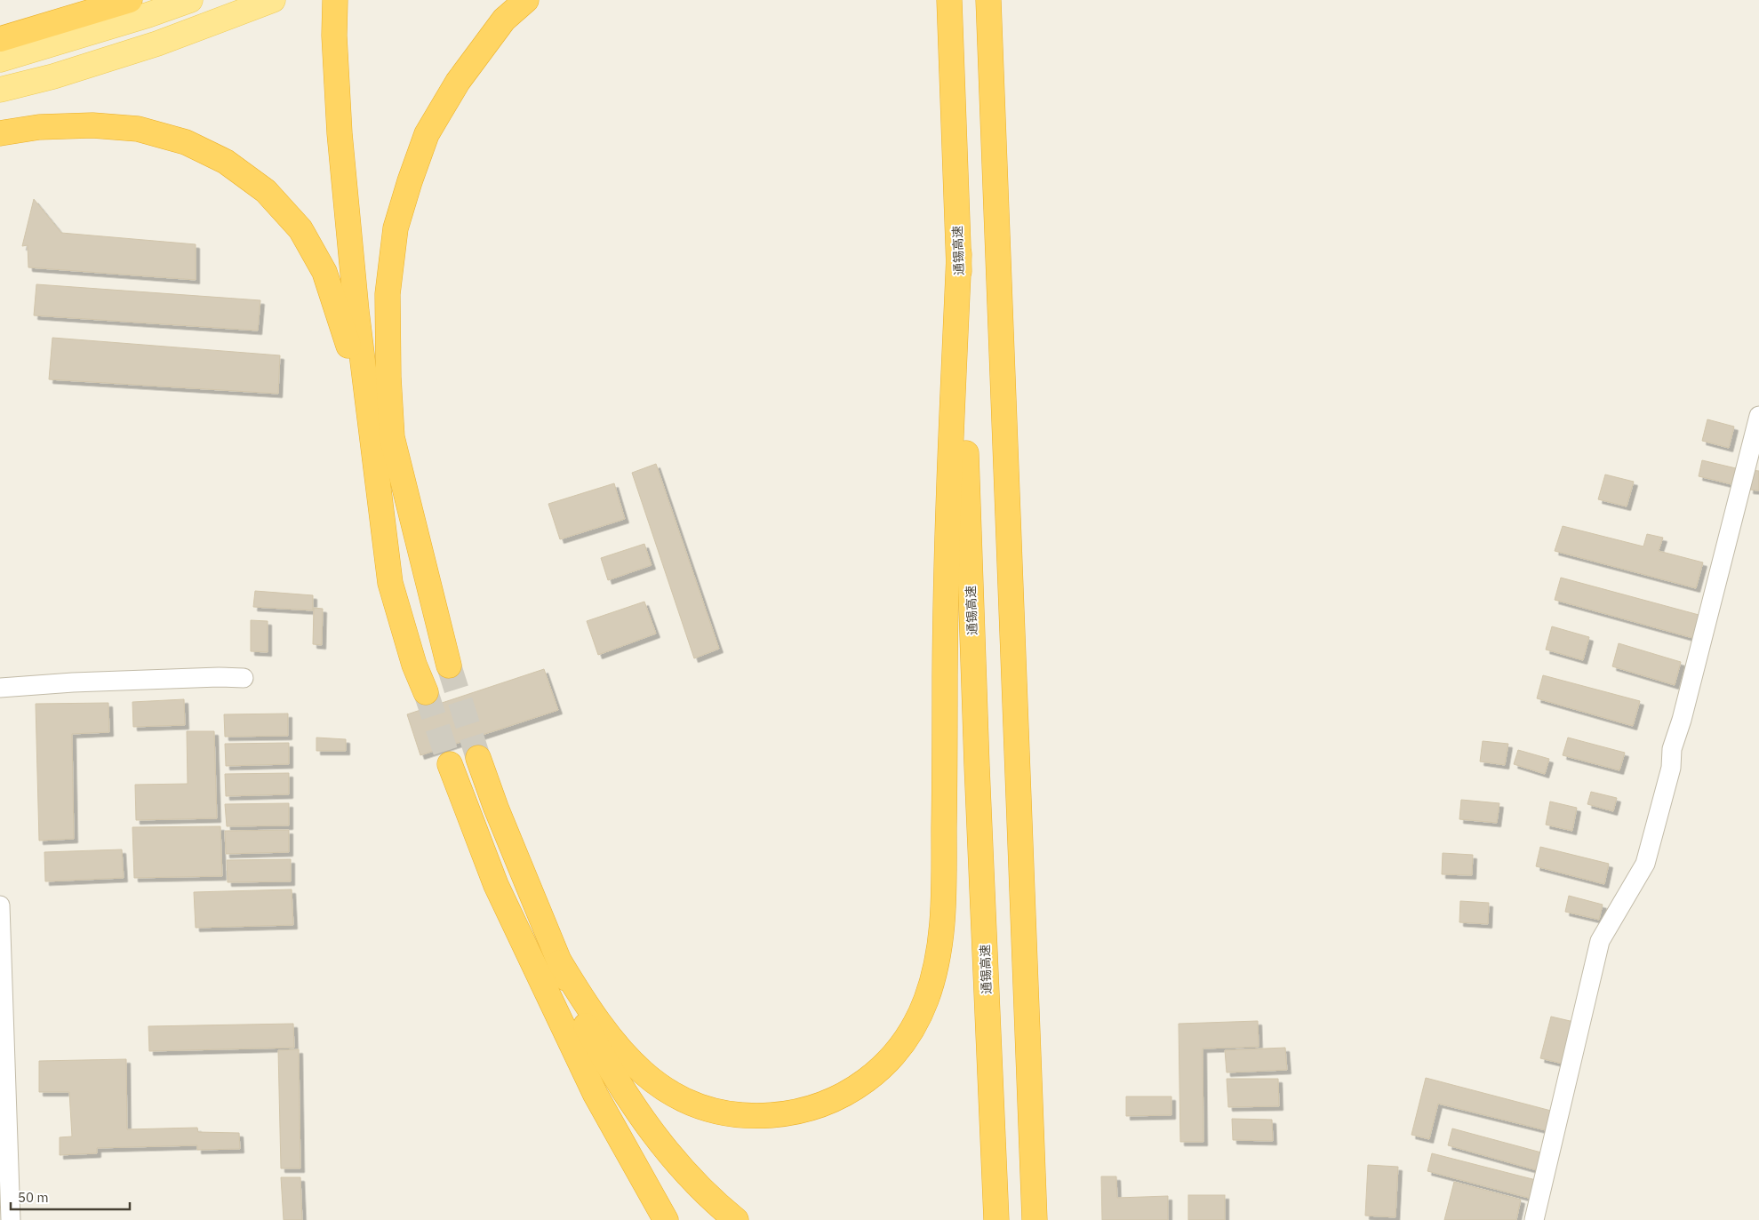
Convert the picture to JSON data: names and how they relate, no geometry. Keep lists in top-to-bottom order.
{
  "streets": {
    "highway": ["通锡高速"]
  },
  "scale_bar": "50 m"
}
